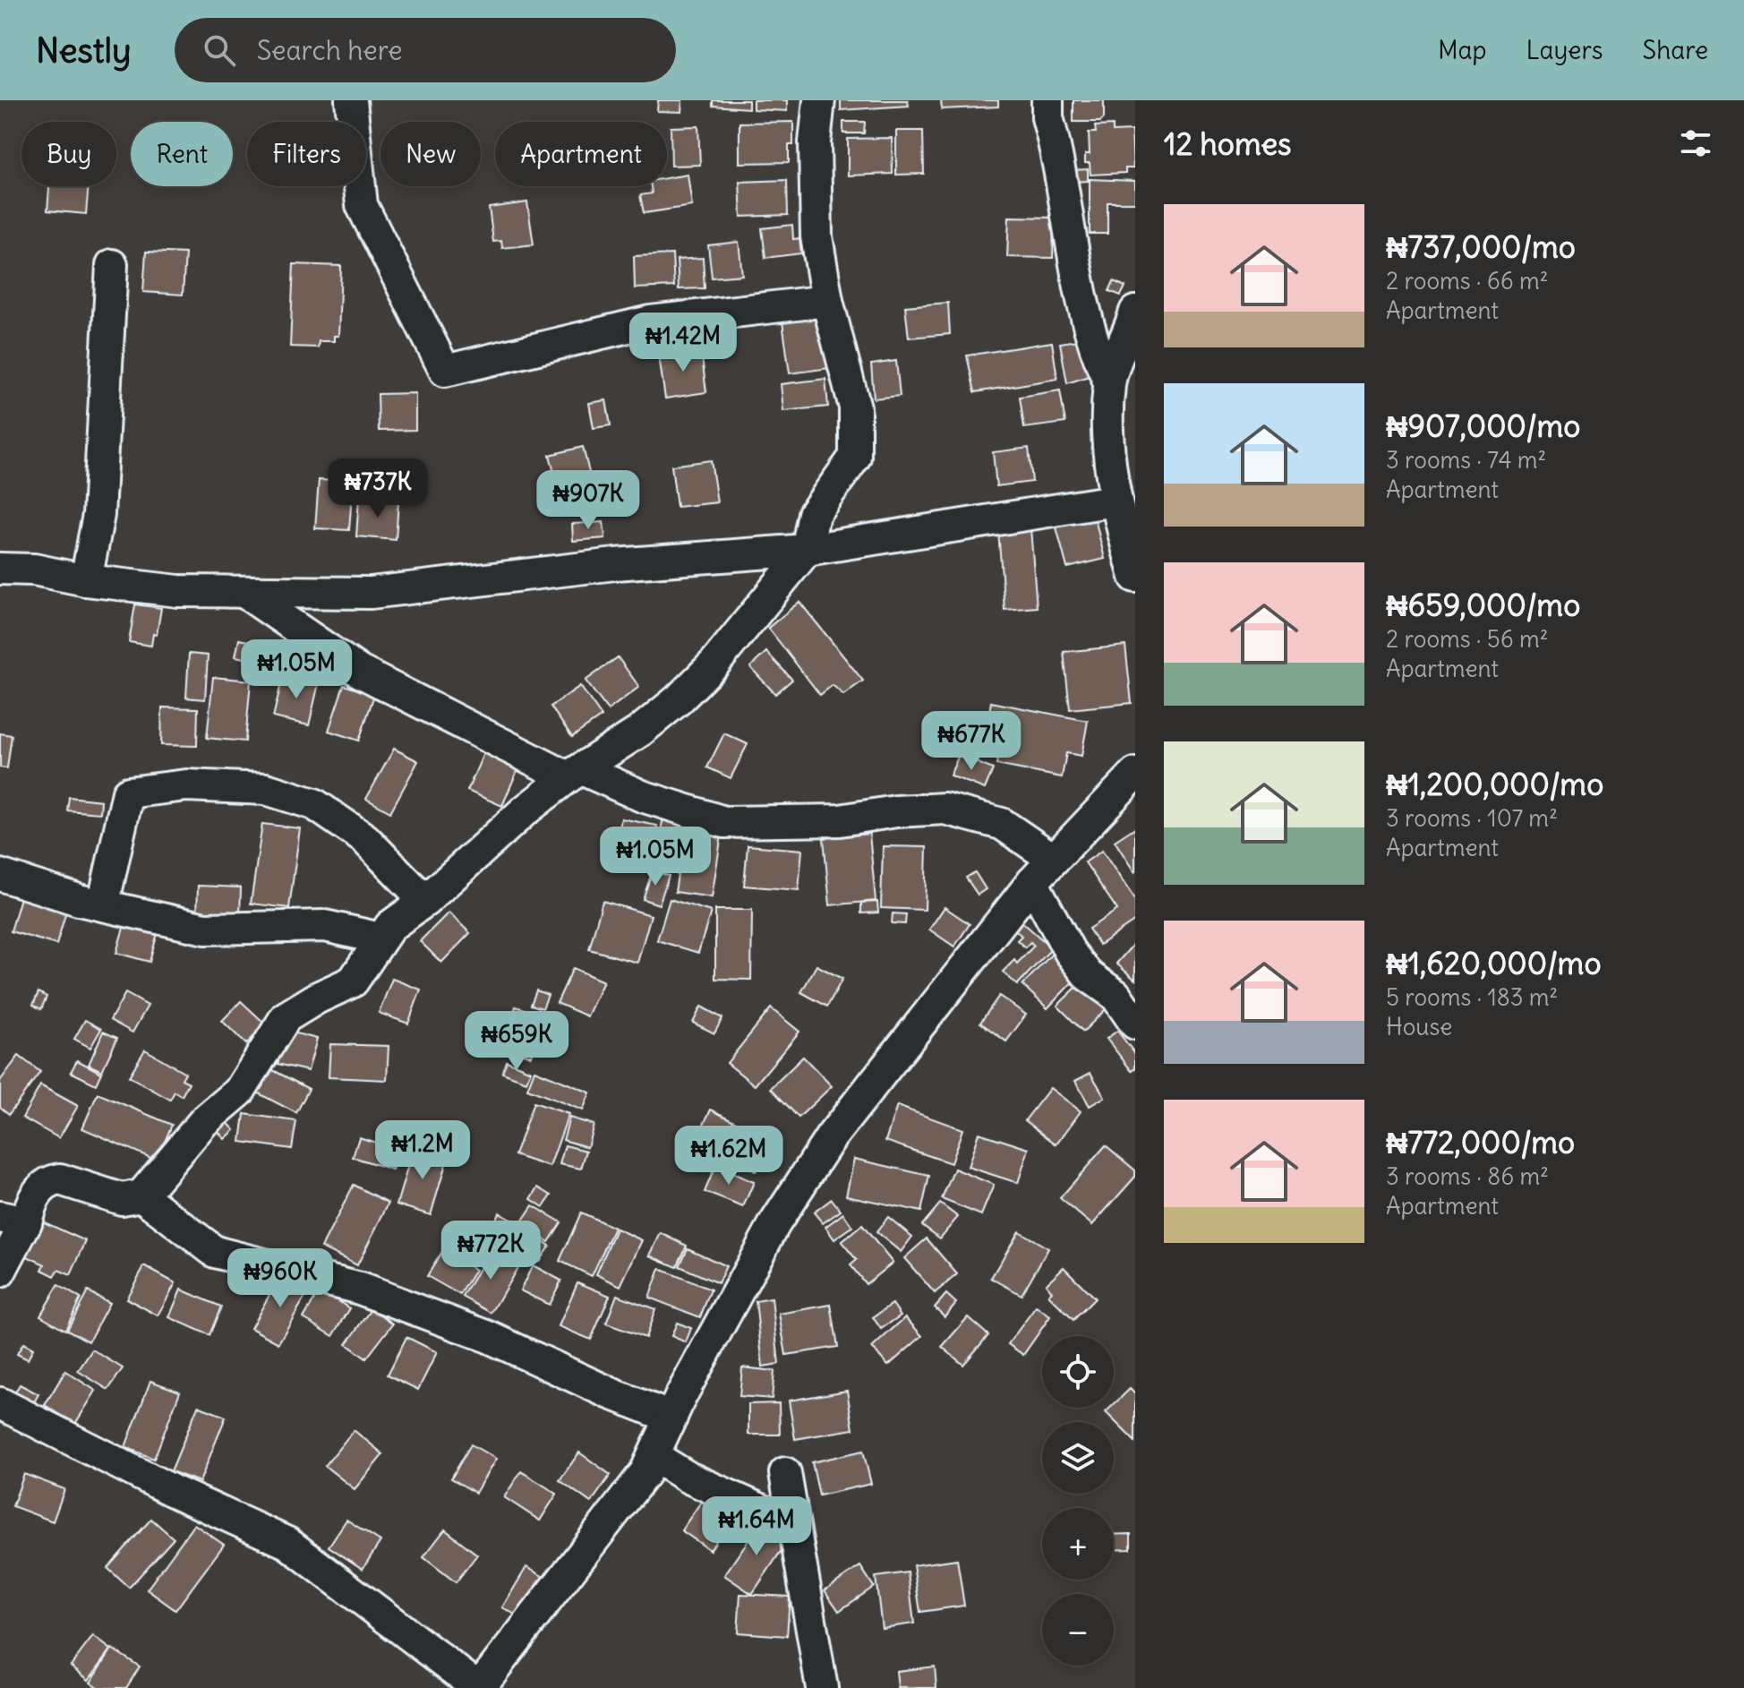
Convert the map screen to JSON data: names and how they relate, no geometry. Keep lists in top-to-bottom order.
{
  "page": {
    "header": "Nestly",
    "search": "Search here",
    "nav": ["Map", "Layers", "Share"],
    "heading": "12 homes",
    "chip": [
      "Buy",
      "Rent",
      "Filters",
      "New",
      "Apartment"
    ],
    "list": [
      {
        "name": "₦737,000/mo",
        "note": "2 rooms · 66 m² · Apartment"
      },
      {
        "name": "₦907,000/mo",
        "note": "3 rooms · 74 m² · Apartment"
      },
      {
        "name": "₦659,000/mo",
        "note": "2 rooms · 56 m² · Apartment"
      },
      {
        "name": "₦1,200,000/mo",
        "note": "3 rooms · 107 m² · Apartment"
      },
      {
        "name": "₦1,620,000/mo",
        "note": "5 rooms · 183 m² · House"
      },
      {
        "name": "₦772,000/mo",
        "note": "3 rooms · 86 m² · Apartment"
      }
    ],
    "price": [
      "₦1.42M",
      "₦737K",
      "₦907K",
      "₦1.05M",
      "₦677K",
      "₦1.05M",
      "₦659K",
      "₦1.2M",
      "₦1.62M",
      "₦772K",
      "₦960K",
      "₦1.64M"
    ],
    "map_buttons": ["+", "−"]
  }
}
